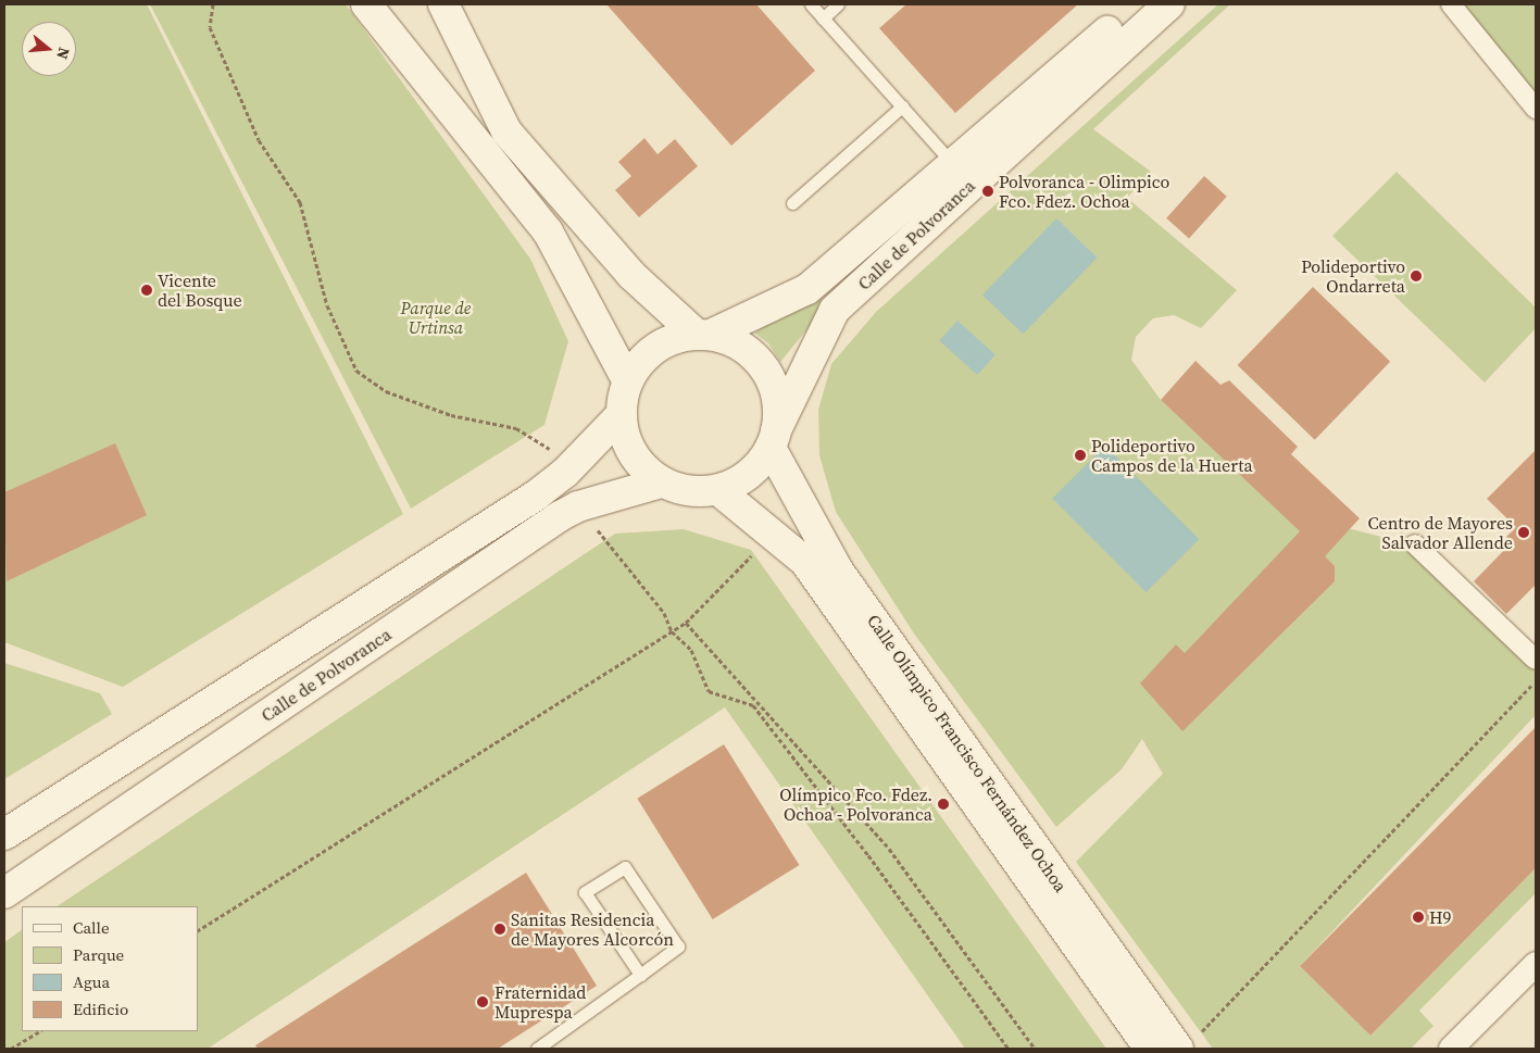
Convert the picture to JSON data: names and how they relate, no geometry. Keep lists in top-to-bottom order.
{
  "streets": {
    "street": ["Calle de Polvoranca", "Calle Olímpico Francisco Fernández Ochoa"]
  },
  "crossings": [
    ["Calle de Polvoranca", "Calle Olímpico Francisco Fernández Ochoa"]
  ],
  "parks": ["Parque de Urtinsa"],
  "places": [
    "Polvoranca - Olimpico Fco. Fdez. Ochoa",
    "Polideportivo Ondarreta",
    "Vicente del Bosque",
    "Polideportivo Campos de la Huerta",
    "Centro de Mayores Salvador Allende",
    "Olímpico Fco. Fdez. Ochoa - Polvoranca",
    "H9",
    "Sanitas Residencia de Mayores Alcorcón",
    "Fraternidad Muprespa"
  ],
  "legend": [
    "Calle",
    "Parque",
    "Agua",
    "Edificio"
  ],
  "north": "right"
}
